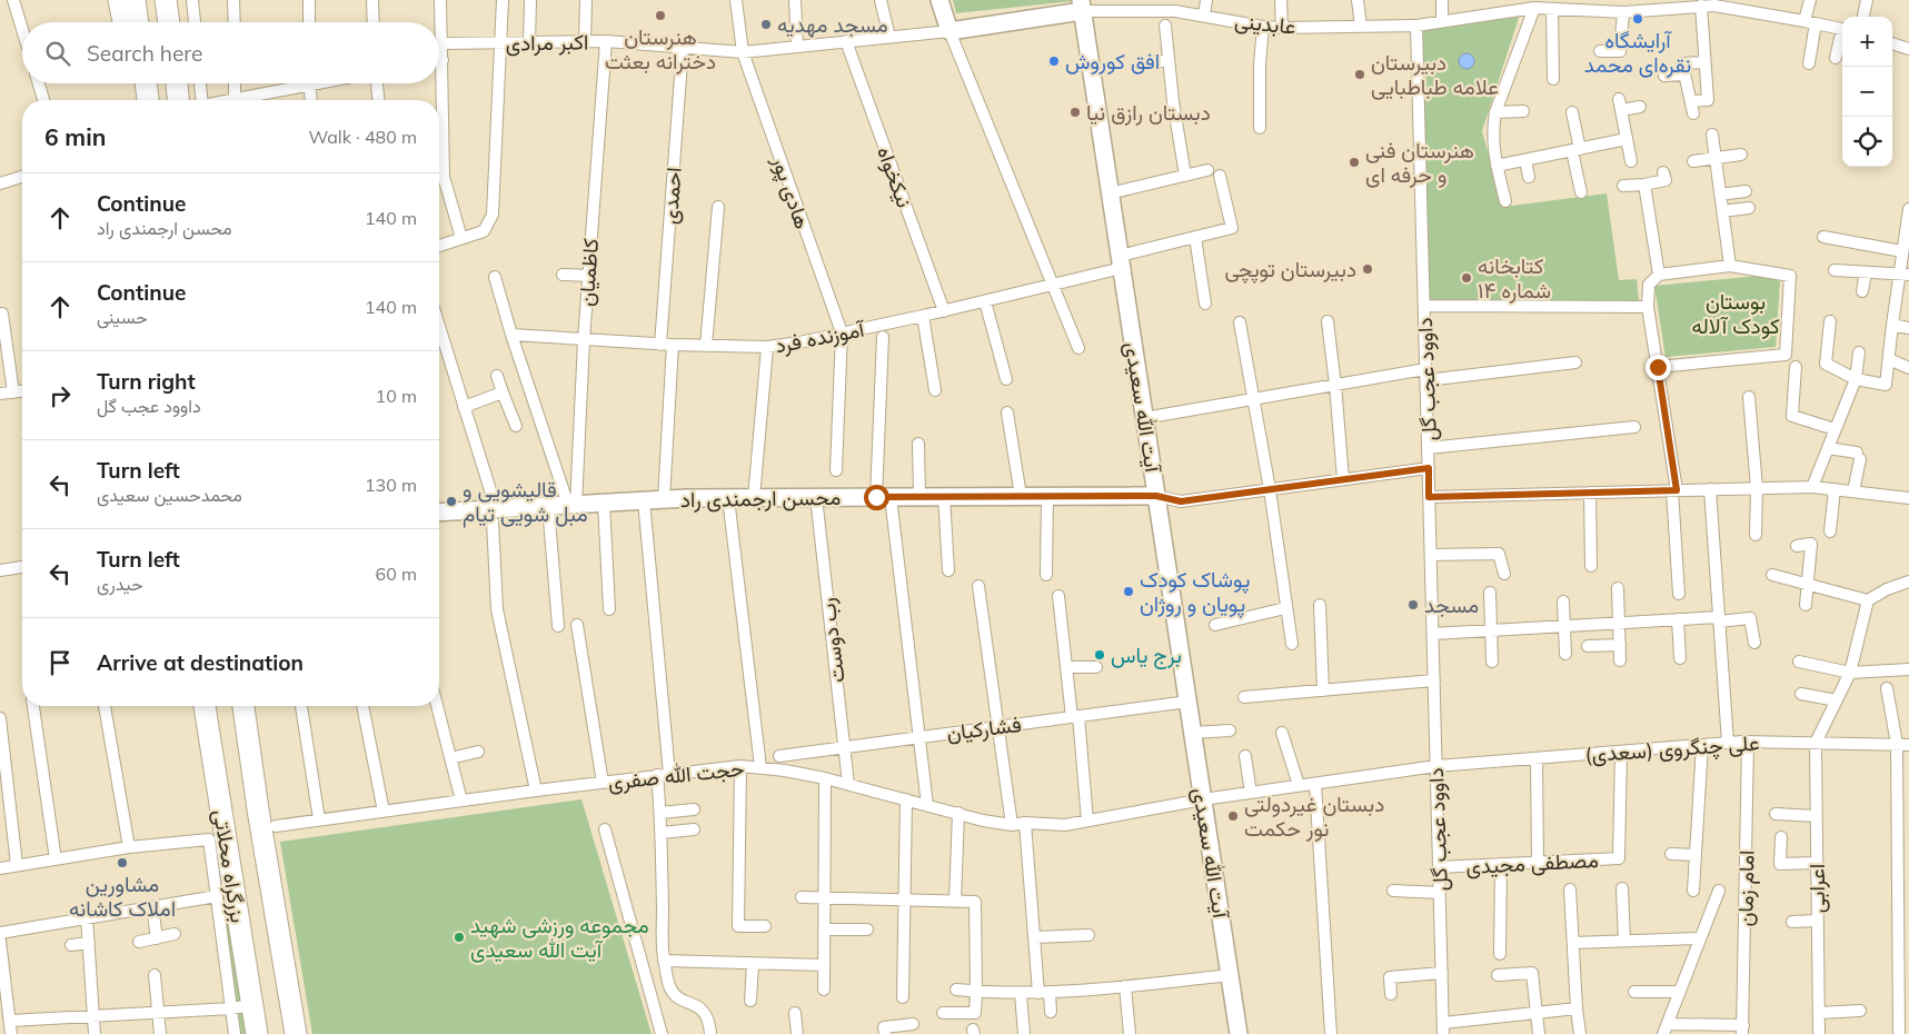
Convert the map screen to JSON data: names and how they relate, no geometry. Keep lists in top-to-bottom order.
{
  "streets": {
    "highway": ["بزرگراه محلاتی"],
    "main road": ["آیت الله سعیدی", "محسن ارجمندی راد"],
    "street": [
      "عابدینی",
      "اکبر مرادی",
      "نیکخواه",
      "هادی پور",
      "احمدی",
      "کاظمیان",
      "آموزنده فرد",
      "داوود عجب گل",
      "رب دوست",
      "فشارکیان",
      "علی چنگروی (سعدی)",
      "حجت الله صفری",
      "مصطفی مجیدی",
      "امام زمان",
      "اعرابی"
    ]
  },
  "crossings": [
    ["عابدینی", "داوود عجب گل"],
    ["عابدینی", "آیت الله سعیدی"],
    ["اکبر مرادی", "نیکخواه"],
    ["اکبر مرادی", "هادی پور"],
    ["اکبر مرادی", "احمدی"],
    ["اکبر مرادی", "کاظمیان"],
    ["نیکخواه", "آموزنده فرد"],
    ["هادی پور", "آموزنده فرد"],
    ["احمدی", "آموزنده فرد"],
    ["کاظمیان", "آموزنده فرد"],
    ["کاظمیان", "محسن ارجمندی راد"],
    ["آموزنده فرد", "آیت الله سعیدی"],
    ["داوود عجب گل", "علی چنگروی (سعدی)"],
    ["داوود عجب گل", "مصطفی مجیدی"],
    ["آیت الله سعیدی", "محسن ارجمندی راد"],
    ["آیت الله سعیدی", "فشارکیان"],
    ["آیت الله سعیدی", "حجت الله صفری"],
    ["محسن ارجمندی راد", "رب دوست"],
    ["رب دوست", "فشارکیان"],
    ["رب دوست", "حجت الله صفری"],
    ["علی چنگروی (سعدی)", "حجت الله صفری"],
    ["علی چنگروی (سعدی)", "مصطفی مجیدی"],
    ["علی چنگروی (سعدی)", "امام زمان"],
    ["علی چنگروی (سعدی)", "اعرابی"]
  ],
  "parks": ["بوستان کودک آلاله"],
  "places": [
    "هنرستان دخترانه بعثت",
    "آرایشگاه نقره‌ای محمد",
    "مسجد مهدیه",
    "افق کوروش",
    "دبیرستان علامه طباطبایی",
    "دبستان رازق نیا",
    "هنرستان فنی و حرفه ای",
    "دبیرستان توپچی",
    "کتابخانه شماره ۱۴",
    "قالیشویی و مبل شویی تیام",
    "پوشاک کودک پویان و روژان",
    "مسجد",
    "برج یاس",
    "دبستان غیردولتی نور حکمت",
    "مشاورین املاک کاشانه",
    "مجموعه ورزشی شهید آیت‌ الله سعیدی"
  ],
  "page": {
    "map_buttons": ["+", "−"],
    "search": "Search here",
    "heading": ["6 min", "Walk · 480 m"],
    "list": [
      ["Continue", "محسن ارجمندی راد", "140 m"],
      ["Continue", "حسینی", "140 m"],
      ["Turn right", "داوود عجب گل", "10 m"],
      ["Turn left", "محمدحسین سعیدی", "130 m"],
      ["Turn left", "حیدری", "60 m"],
      "Arrive at destination"
    ]
  }
}
